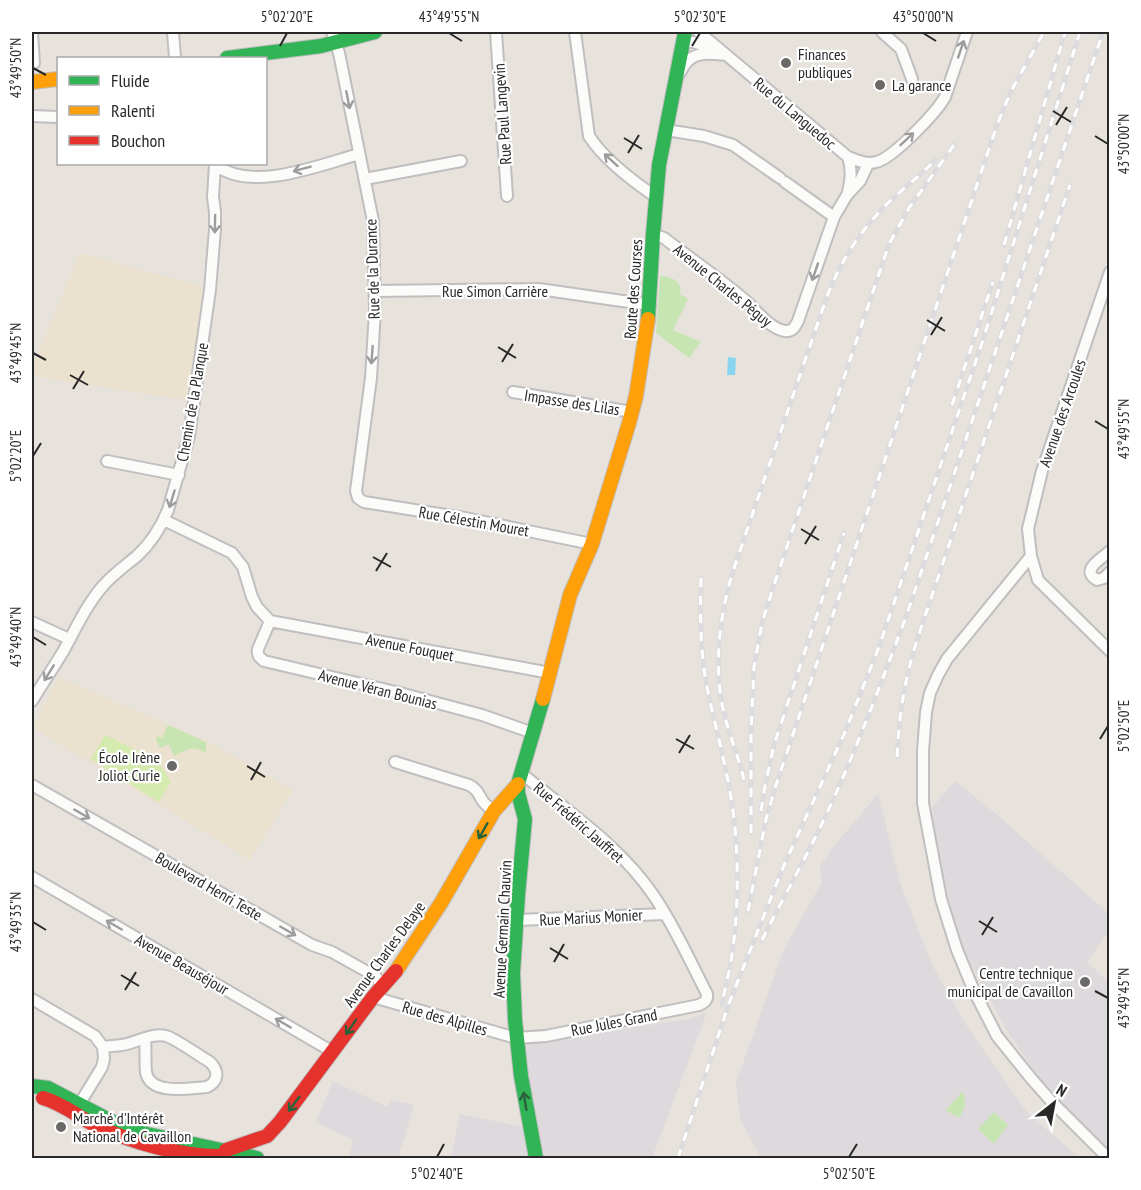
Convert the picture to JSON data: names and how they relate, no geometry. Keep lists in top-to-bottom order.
{
  "streets": {
    "street": [
      "Rue du Languedoc",
      "Rue Paul Langevin",
      "Rue de la Durance",
      "Avenue Charles Péguy",
      "Route des Courses",
      "Rue Simon Carrière",
      "Chemin de la Planque",
      "Impasse des Lilas",
      "Avenue des Arcoules",
      "Rue Célestin Mouret",
      "Avenue Fouquet",
      "Avenue Véran Bounias",
      "Rue Frédéric Jauffret",
      "Boulevard Henri Teste",
      "Rue Marius Monier",
      "Avenue Germain Chauvin",
      "Avenue Charles Delaye",
      "Avenue Beauséjour",
      "Rue des Alpilles",
      "Rue Jules Grand"
    ]
  },
  "crossings": [
    ["Rue du Languedoc", "Avenue Charles Péguy"],
    ["Rue du Languedoc", "Route des Courses"],
    ["Rue de la Durance", "Rue Simon Carrière"],
    ["Rue de la Durance", "Rue Célestin Mouret"],
    ["Avenue Charles Péguy", "Route des Courses"],
    ["Route des Courses", "Rue Simon Carrière"],
    ["Route des Courses", "Impasse des Lilas"],
    ["Route des Courses", "Rue Célestin Mouret"],
    ["Route des Courses", "Avenue Fouquet"],
    ["Route des Courses", "Avenue Véran Bounias"],
    ["Route des Courses", "Rue Frédéric Jauffret"],
    ["Route des Courses", "Avenue Germain Chauvin"],
    ["Route des Courses", "Avenue Charles Delaye"],
    ["Avenue Fouquet", "Avenue Véran Bounias"],
    ["Rue Frédéric Jauffret", "Rue Marius Monier"],
    ["Rue Frédéric Jauffret", "Avenue Germain Chauvin"],
    ["Rue Frédéric Jauffret", "Avenue Charles Delaye"],
    ["Rue Frédéric Jauffret", "Rue Jules Grand"],
    ["Boulevard Henri Teste", "Avenue Charles Delaye"],
    ["Boulevard Henri Teste", "Rue des Alpilles"],
    ["Rue Marius Monier", "Avenue Germain Chauvin"],
    ["Avenue Germain Chauvin", "Avenue Charles Delaye"],
    ["Avenue Germain Chauvin", "Rue des Alpilles"],
    ["Avenue Germain Chauvin", "Rue Jules Grand"],
    ["Avenue Charles Delaye", "Avenue Beauséjour"],
    ["Avenue Charles Delaye", "Rue des Alpilles"],
    ["Rue des Alpilles", "Rue Jules Grand"]
  ],
  "one_way": [
    "Rue de la Durance",
    "Chemin de la Planque",
    "Boulevard Henri Teste",
    "Avenue Charles Delaye",
    "Avenue Beauséjour"
  ],
  "places": [
    "Finances publiques",
    "La garance",
    "École Irène Joliot Curie",
    "Centre technique municipal de Cavaillon",
    "Marché d'Intérêt National de Cavaillon"
  ],
  "legend": ["Fluide", "Ralenti", "Bouchon"],
  "north": "top right",
  "coordinates": [
    "5°02'20\"E",
    "43°49'55\"N",
    "5°02'30\"E",
    "43°50'00\"N",
    "43°49'50\"N",
    "43°49'45\"N",
    "43°49'40\"N",
    "5°02'50\"E",
    "43°49'35\"N",
    "5°02'40\"E"
  ]
}
